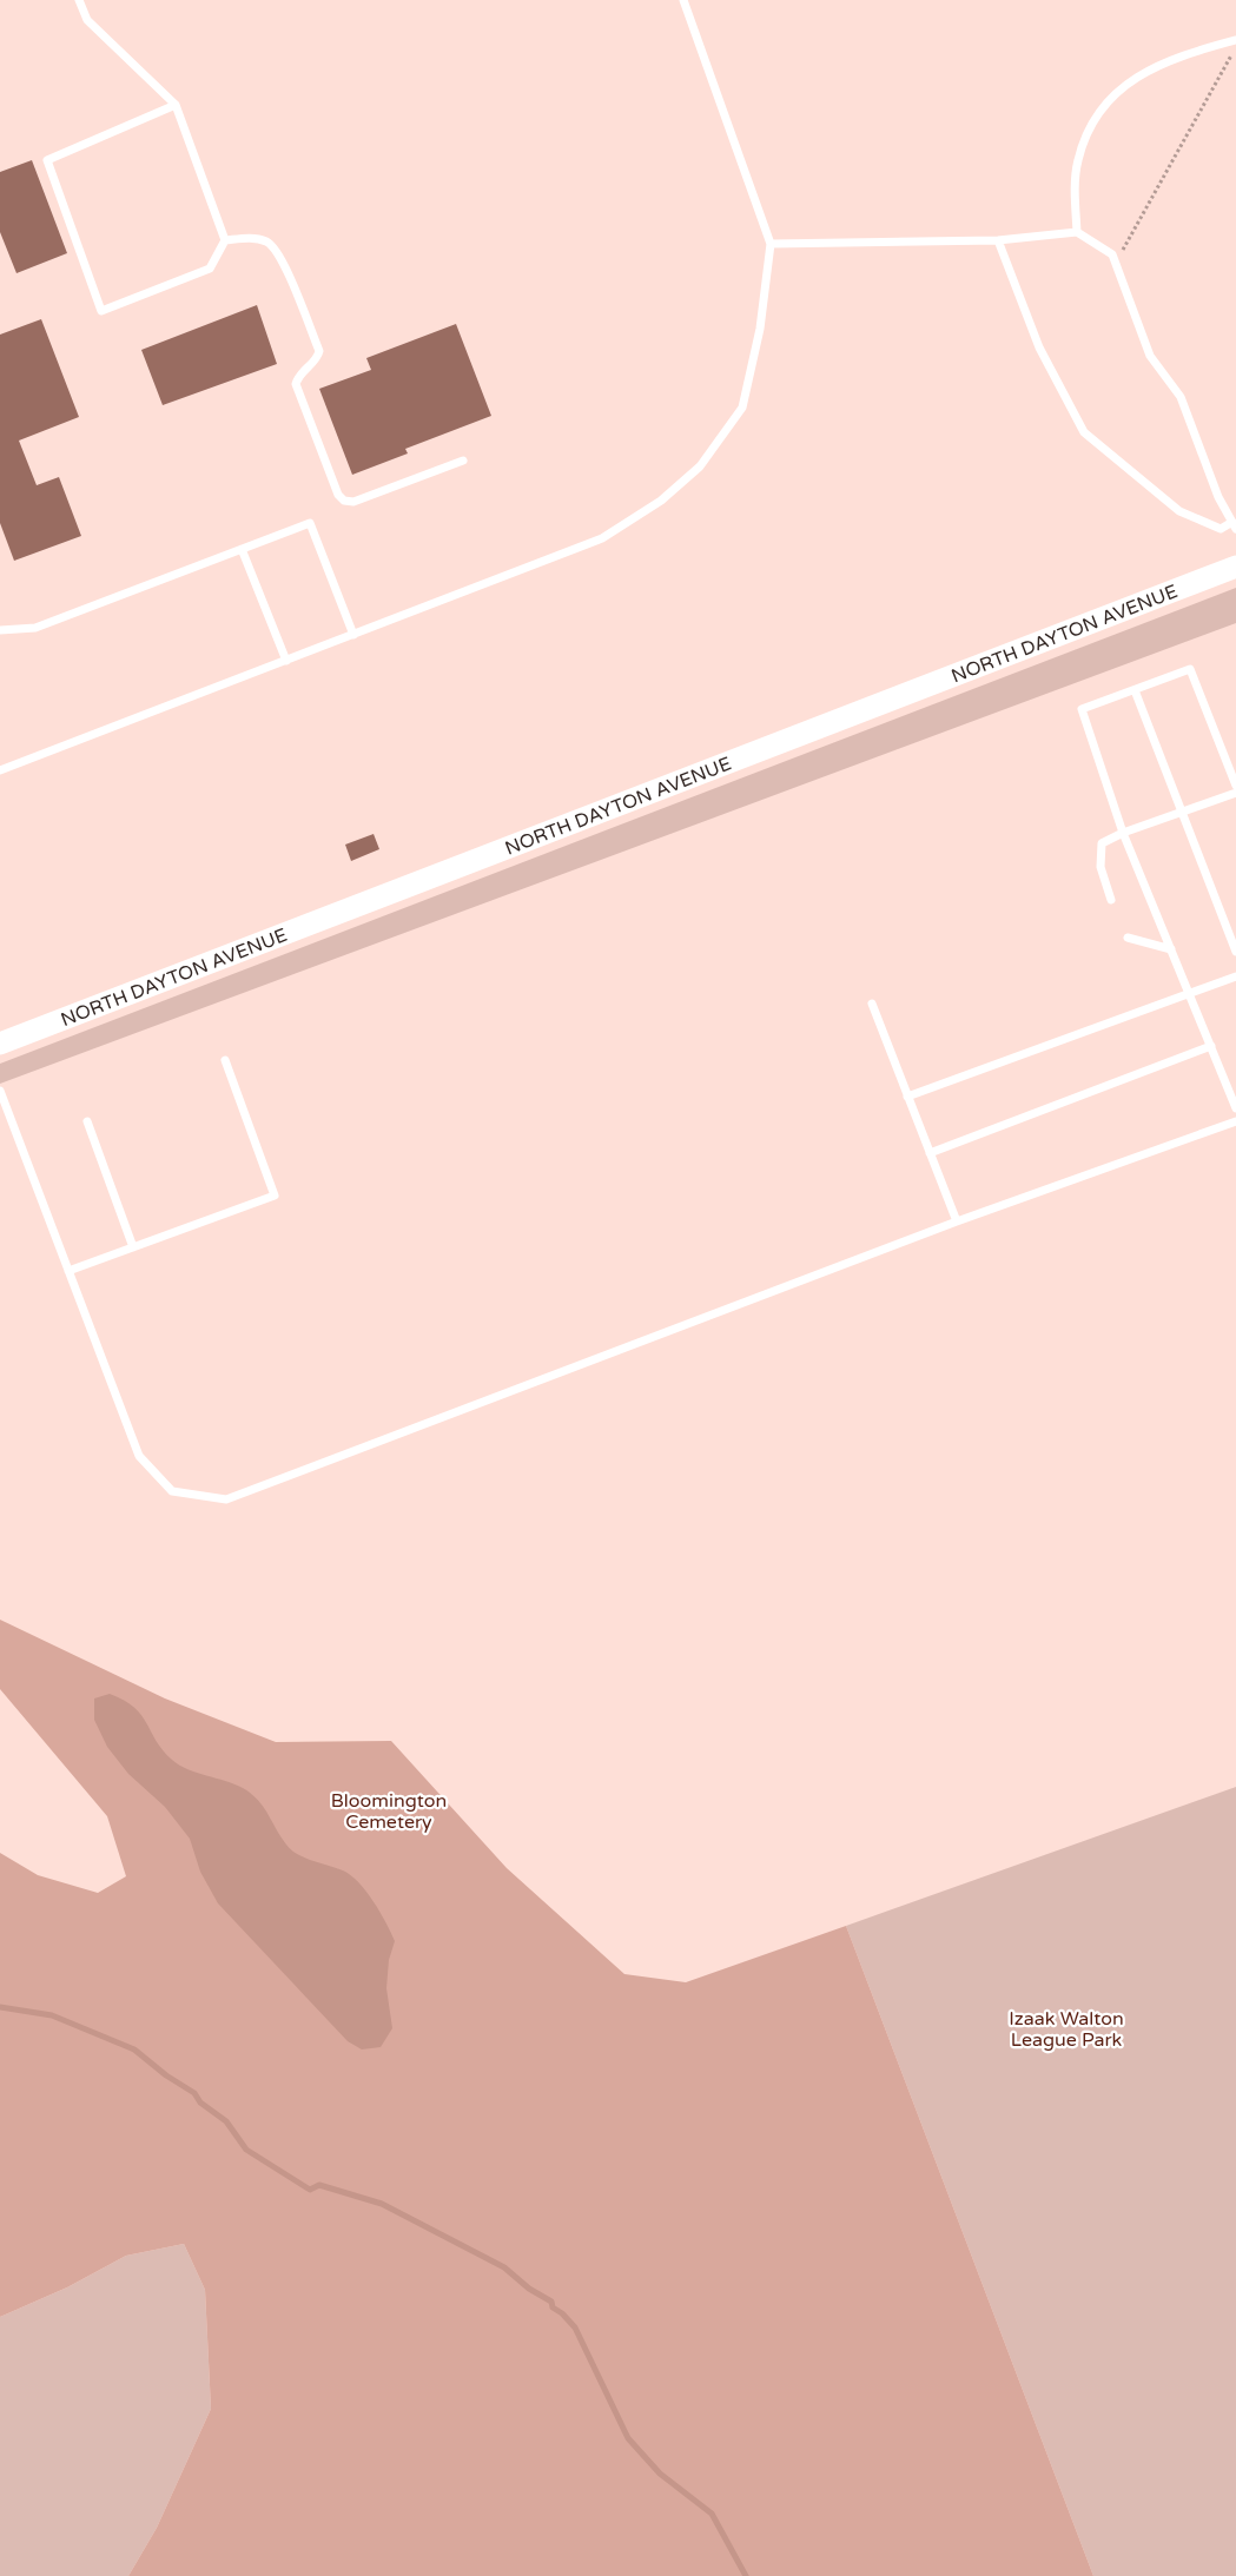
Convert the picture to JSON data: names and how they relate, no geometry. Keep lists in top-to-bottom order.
{
  "streets": {
    "main road": ["NORTH DAYTON AVENUE"]
  },
  "parks": ["Bloomington Cemetery", "Izaak Walton League Park"]
}
